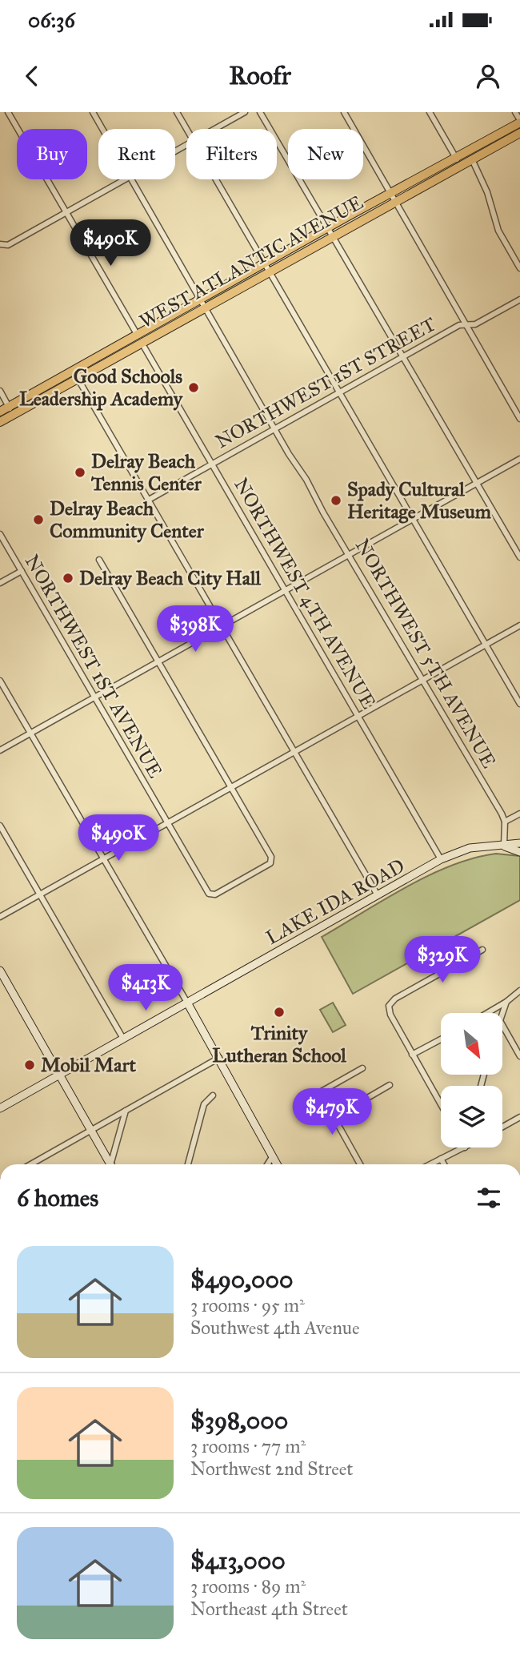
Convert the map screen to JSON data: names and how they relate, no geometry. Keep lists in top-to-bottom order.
{
  "streets": {
    "main road": ["WEST ATLANTIC AVENUE"],
    "street": [
      "NORTHWEST 1ST STREET",
      "NORTHWEST 4TH AVENUE",
      "NORTHWEST 5TH AVENUE",
      "NORTHWEST 1ST AVENUE",
      "LAKE IDA ROAD"
    ]
  },
  "crossings": [
    ["WEST ATLANTIC AVENUE", "NORTHWEST 4TH AVENUE"],
    ["WEST ATLANTIC AVENUE", "NORTHWEST 5TH AVENUE"],
    ["NORTHWEST 1ST STREET", "NORTHWEST 4TH AVENUE"],
    ["NORTHWEST 1ST STREET", "NORTHWEST 5TH AVENUE"],
    ["NORTHWEST 4TH AVENUE", "LAKE IDA ROAD"]
  ],
  "places": [
    "Good Schools Leadership Academy",
    "Delray Beach Tennis Center",
    "Spady Cultural Heritage Museum",
    "Delray Beach Community Center",
    "Delray Beach City Hall",
    "Trinity Lutheran School",
    "Mobil Mart"
  ],
  "north": "bottom right",
  "page": {
    "status": "06:36",
    "header": "Roofr",
    "chip": [
      "Buy",
      "Rent",
      "Filters",
      "New"
    ],
    "price": [
      "$490K",
      "$398K",
      "$490K",
      "$329K",
      "$413K",
      "$479K"
    ],
    "heading": "6 homes",
    "list": [
      {
        "name": "$490,000",
        "note": "3 rooms · 95 m² · Southwest 4th Avenue"
      },
      {
        "name": "$398,000",
        "note": "3 rooms · 77 m² · Northwest 2nd Street"
      },
      {
        "name": "$413,000",
        "note": "3 rooms · 89 m² · Northeast 4th Street"
      }
    ]
  }
}
